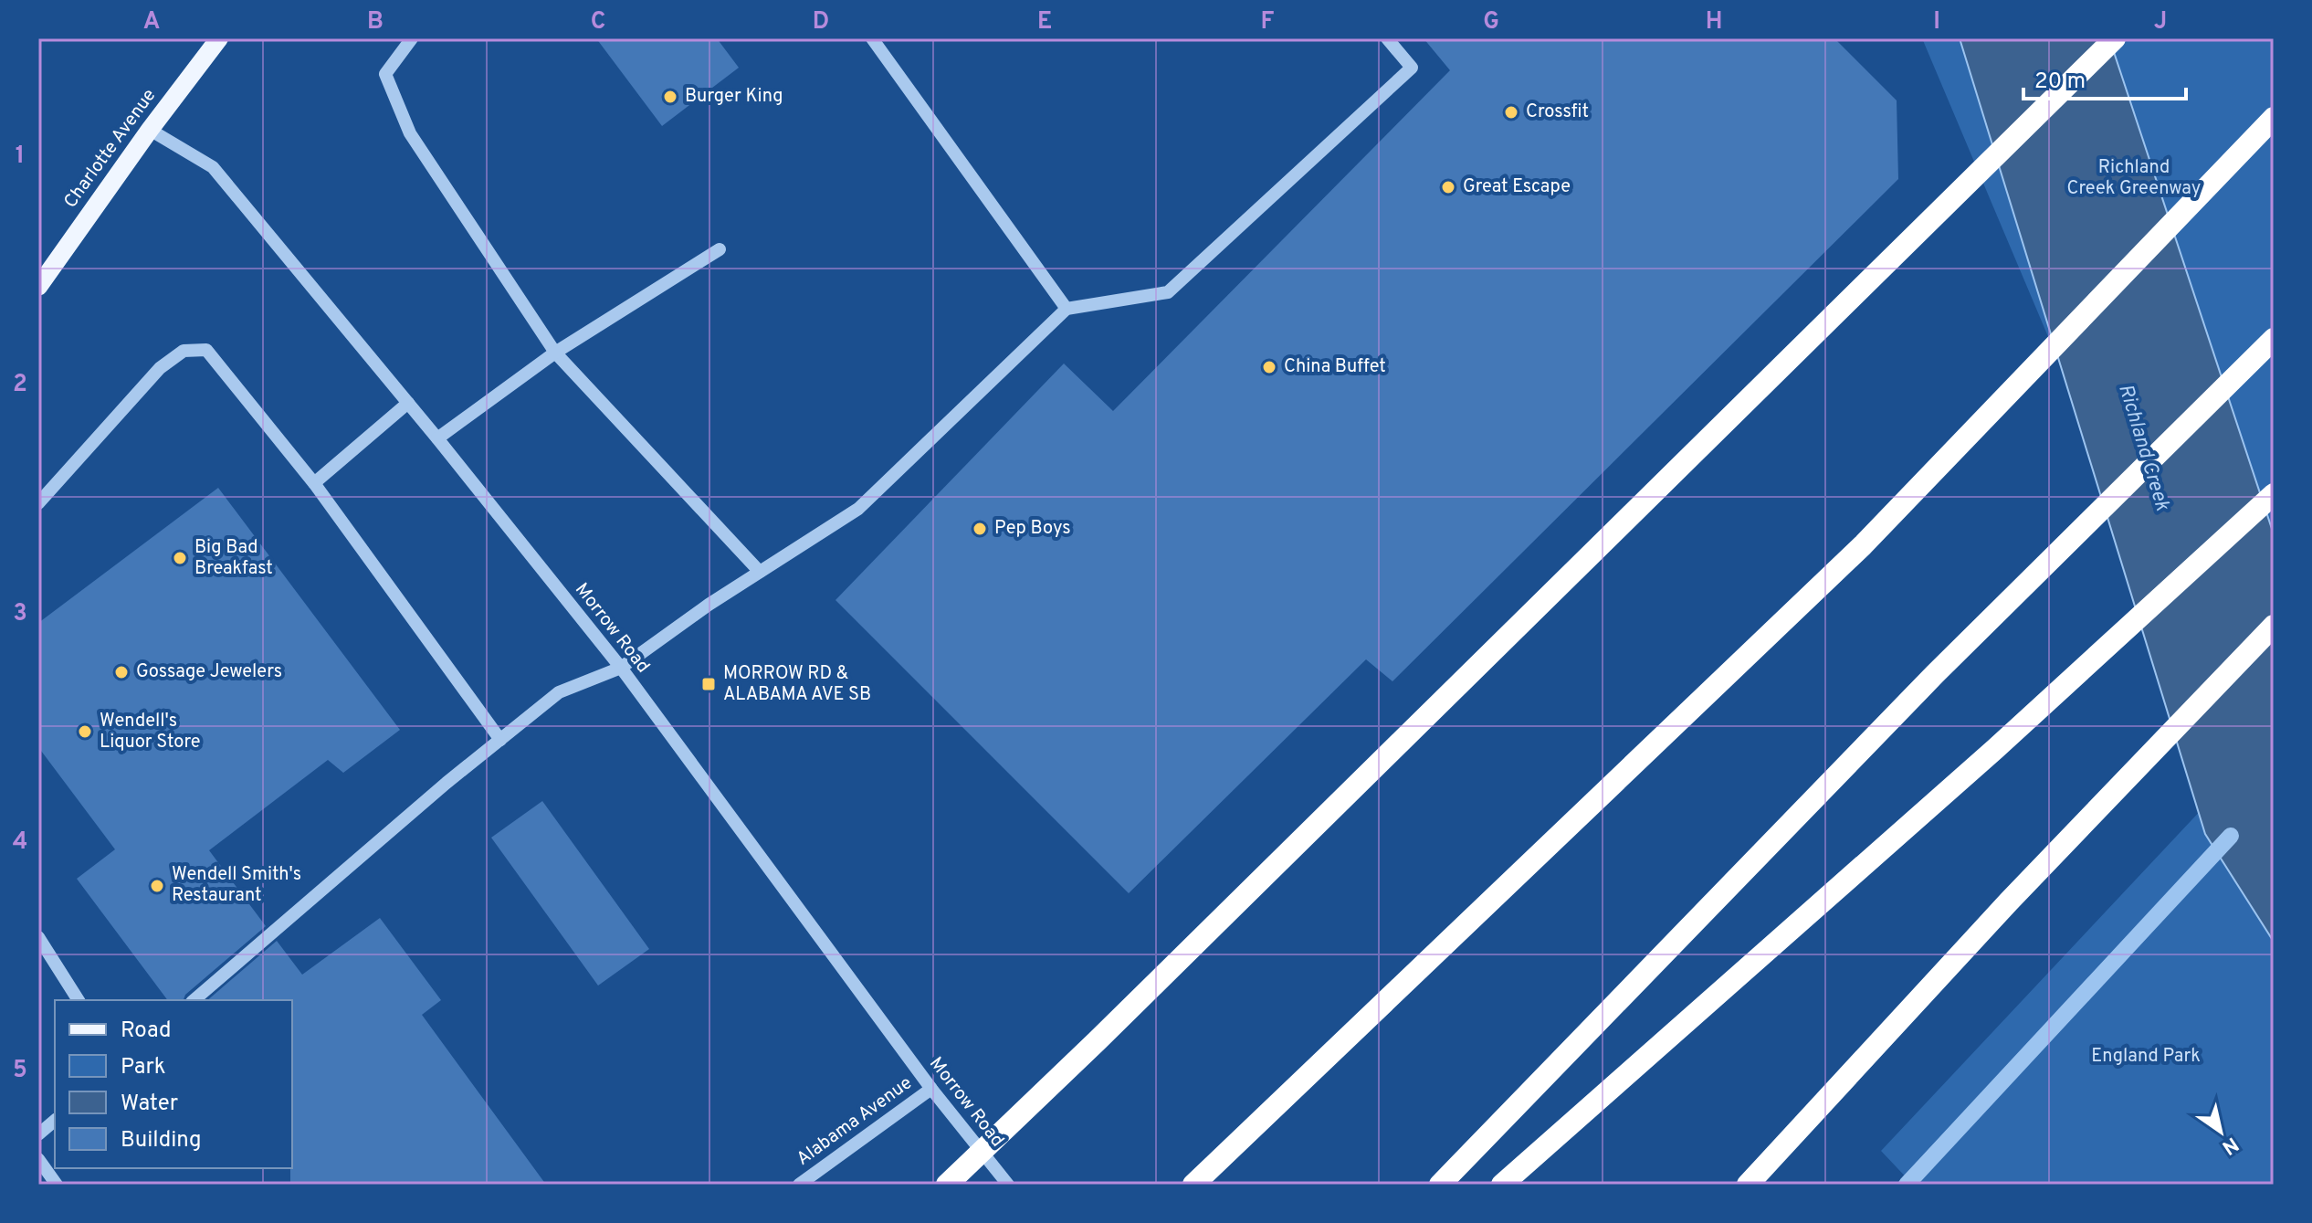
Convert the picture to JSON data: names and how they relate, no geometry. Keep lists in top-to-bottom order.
{
  "streets": {
    "main road": ["Charlotte Avenue"],
    "street": ["Morrow Road", "Alabama Avenue"]
  },
  "crossings": [
    ["Charlotte Avenue", "Morrow Road"],
    ["Morrow Road", "Alabama Avenue"]
  ],
  "water": ["Richland Creek"],
  "parks": ["Richland Creek Greenway", "England Park"],
  "places": {
    "other": [
      "Burger King",
      "Crossfit",
      "Great Escape",
      "China Buffet",
      "Pep Boys",
      "Big Bad Breakfast",
      "Gossage Jewelers",
      "Wendell's Liquor Store",
      "Wendell Smith's Restaurant"
    ],
    "transit": ["MORROW RD & ALABAMA AVE SB"]
  },
  "legend": [
    "Road",
    "Park",
    "Water",
    "Building"
  ],
  "scale_bar": "20 m",
  "north": "bottom right",
  "grid": {
    "columns": [
      "A",
      "B",
      "C",
      "D",
      "E",
      "F",
      "G",
      "H",
      "I",
      "J"
    ],
    "rows": [
      "1",
      "2",
      "3",
      "4",
      "5"
    ]
  }
}
